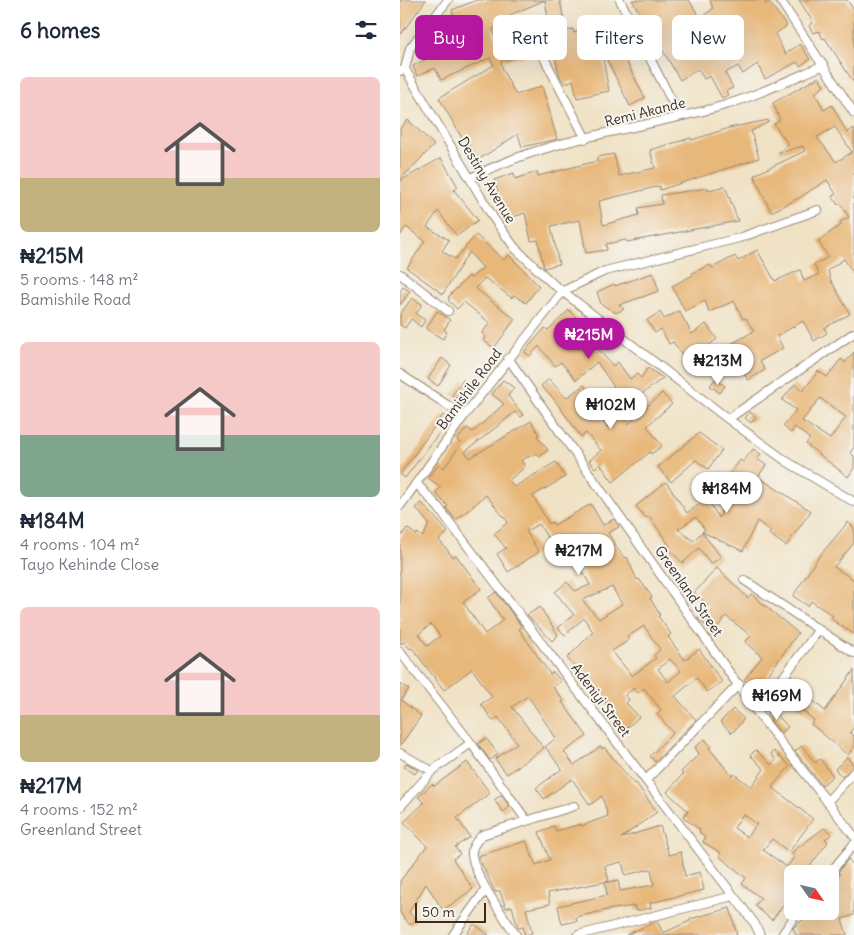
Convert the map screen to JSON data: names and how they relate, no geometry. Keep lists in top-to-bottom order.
{
  "streets": {
    "street": [
      "Remi Akande",
      "Destiny Avenue",
      "Bamishile Road",
      "Greenland Street",
      "Adeniyi Street"
    ]
  },
  "crossings": [
    ["Remi Akande", "Destiny Avenue"],
    ["Destiny Avenue", "Bamishile Road"],
    ["Bamishile Road", "Greenland Street"],
    ["Bamishile Road", "Adeniyi Street"]
  ],
  "scale_bar": "50 m",
  "north": "bottom right",
  "page": {
    "heading": "6 homes",
    "chip": [
      "Buy",
      "Rent",
      "Filters",
      "New"
    ],
    "list": [
      {
        "name": "₦215M",
        "note": "5 rooms · 148 m² · Bamishile Road"
      },
      {
        "name": "₦184M",
        "note": "4 rooms · 104 m² · Tayo Kehinde Close"
      },
      {
        "name": "₦217M",
        "note": "4 rooms · 152 m² · Greenland Street"
      }
    ],
    "price": [
      "₦215M",
      "₦213M",
      "₦102M",
      "₦184M",
      "₦217M",
      "₦169M"
    ],
    "scale": "50 m"
  }
}
